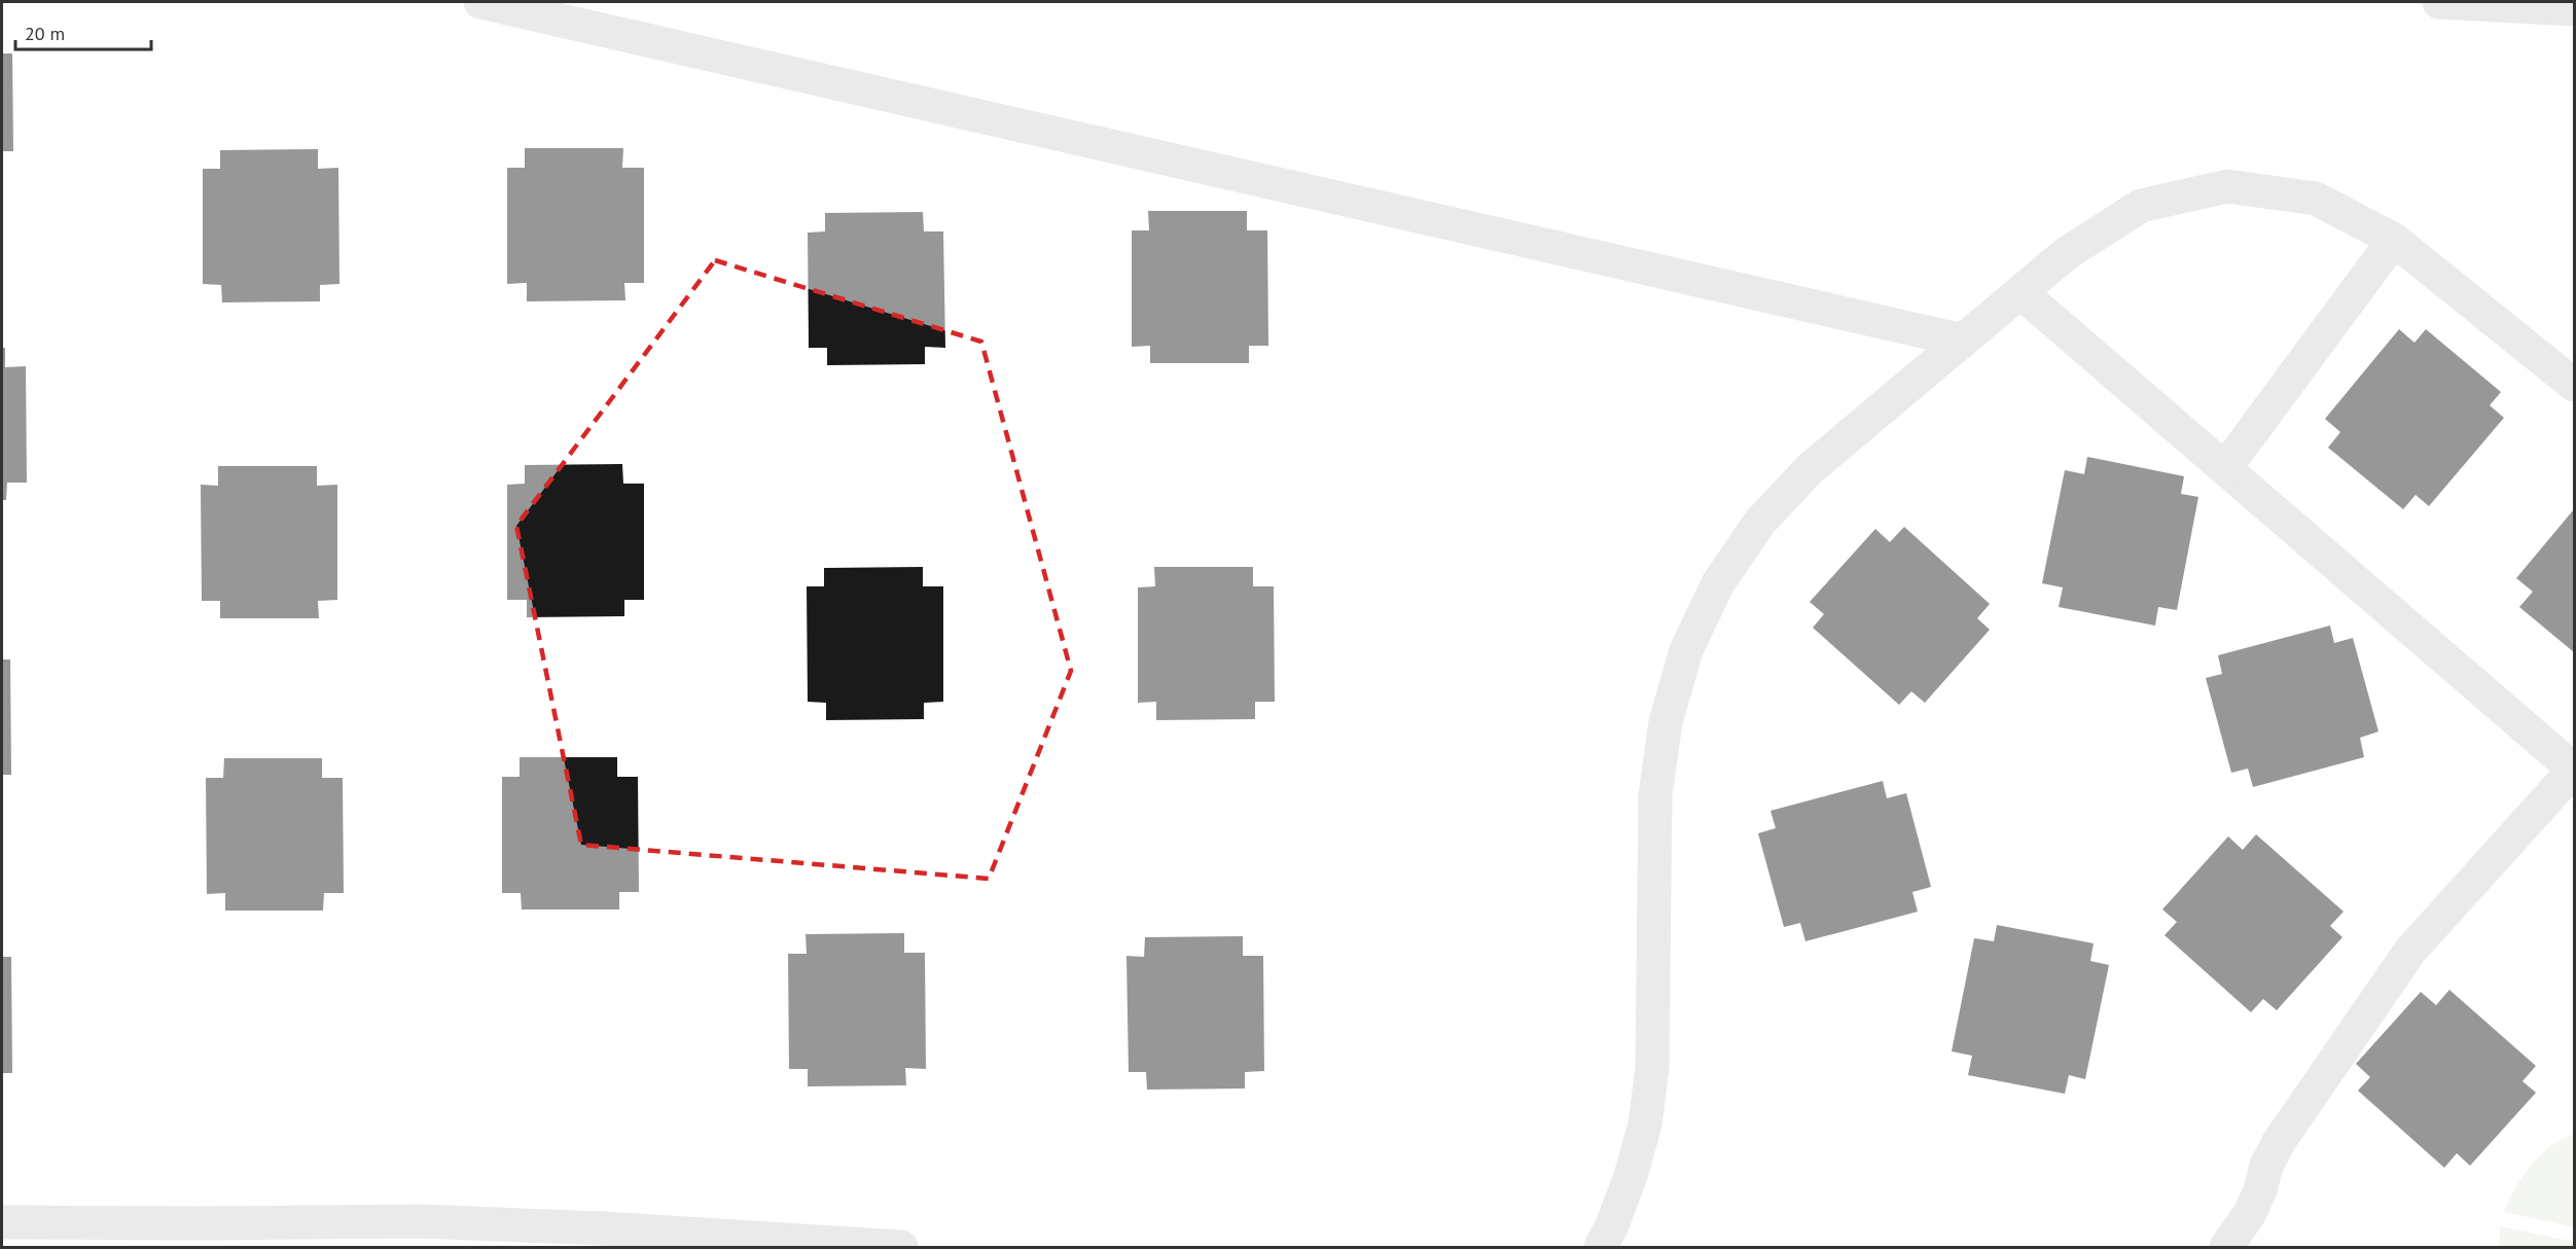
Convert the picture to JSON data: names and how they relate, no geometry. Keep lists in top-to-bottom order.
{
  "scale_bar": "20 m"
}
